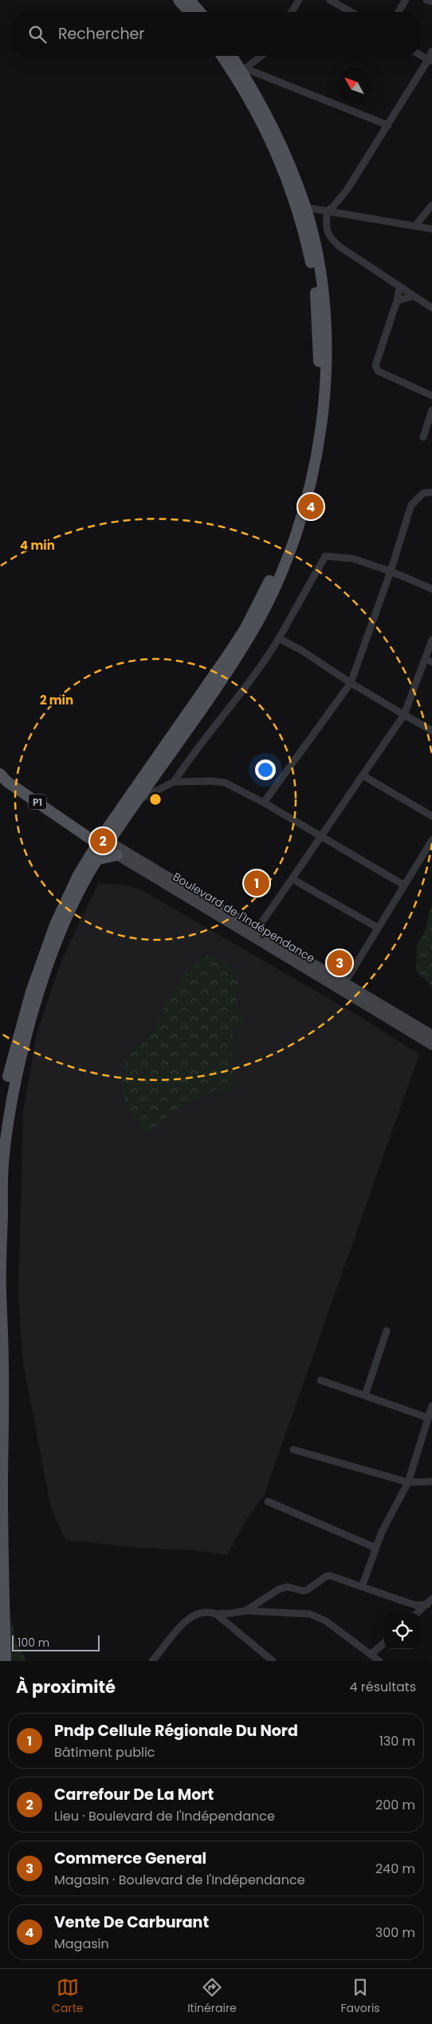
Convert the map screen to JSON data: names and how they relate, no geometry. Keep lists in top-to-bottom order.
{
  "streets": {
    "main road": ["P1", "Boulevard de l'Indépendance"]
  },
  "crossings": [
    ["P1", "Boulevard de l'Indépendance"]
  ],
  "scale_bar": "100 m",
  "north": "top left",
  "page": {
    "search": "Rechercher",
    "pins": [
      "4",
      "2",
      "1",
      "3"
    ],
    "scale": "100 m",
    "heading": ["À proximité", "4 résultats"],
    "list": [
      {
        "mark": "1",
        "name": "Pndp Cellule Régionale Du Nord",
        "note": "Bâtiment public",
        "value": "130 m"
      },
      {
        "mark": "2",
        "name": "Carrefour De La Mort",
        "note": "Lieu · Boulevard de l'Indépendance",
        "value": "200 m"
      },
      {
        "mark": "3",
        "name": "Commerce General",
        "note": "Magasin · Boulevard de l'Indépendance",
        "value": "240 m"
      },
      {
        "mark": "4",
        "name": "Vente De Carburant",
        "note": "Magasin",
        "value": "300 m"
      }
    ],
    "nav": ["Carte", "Itinéraire", "Favoris"]
  },
  "rings": ["4 min", "2 min"]
}
